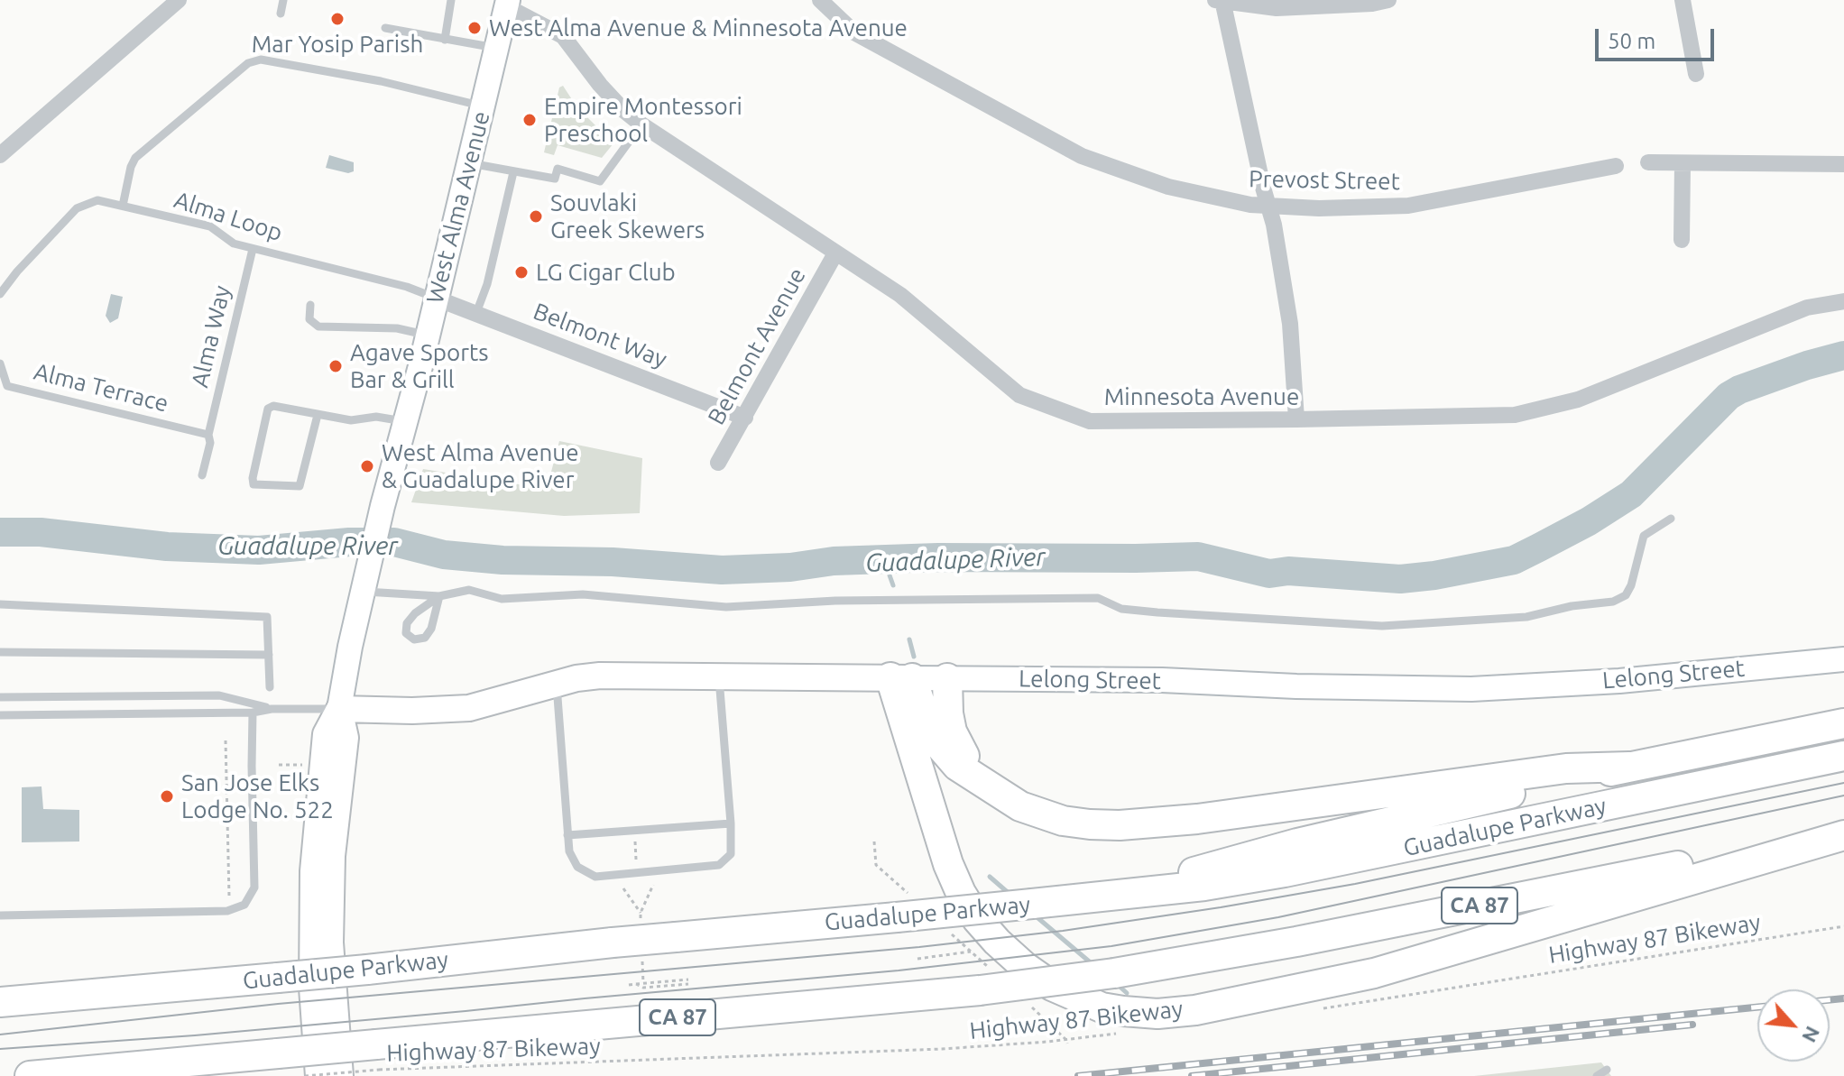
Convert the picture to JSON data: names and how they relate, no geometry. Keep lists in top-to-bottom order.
{
  "streets": {
    "highway": ["Guadalupe Parkway", "CA 87"],
    "main road": ["West Alma Avenue", "Lelong Street"],
    "street": [
      "Prevost Street",
      "Belmont Way",
      "Belmont Avenue",
      "Minnesota Avenue"
    ],
    "lane": ["Alma Loop", "Alma Way", "Alma Terrace"],
    "path": ["Highway 87 Bikeway"]
  },
  "crossings": [
    ["West Alma Avenue", "Alma Loop"],
    ["West Alma Avenue", "Belmont Way"],
    ["West Alma Avenue", "Minnesota Avenue"],
    ["West Alma Avenue", "Lelong Street"],
    ["Alma Loop", "Belmont Way"],
    ["Alma Loop", "Alma Way"],
    ["Belmont Way", "Belmont Avenue"],
    ["Alma Way", "Alma Terrace"],
    ["Belmont Avenue", "Minnesota Avenue"],
    ["CA 87", "Highway 87 Bikeway"]
  ],
  "water": ["Guadalupe River"],
  "places": [
    "Mar Yosip Parish",
    "West Alma Avenue & Minnesota Avenue",
    "Empire Montessori Preschool",
    "Souvlaki Greek Skewers",
    "LG Cigar Club",
    "Agave Sports Bar & Grill",
    "West Alma Avenue & Guadalupe River",
    "San Jose Elks Lodge No. 522"
  ],
  "scale_bar": "50 m",
  "north": "bottom right"
}
